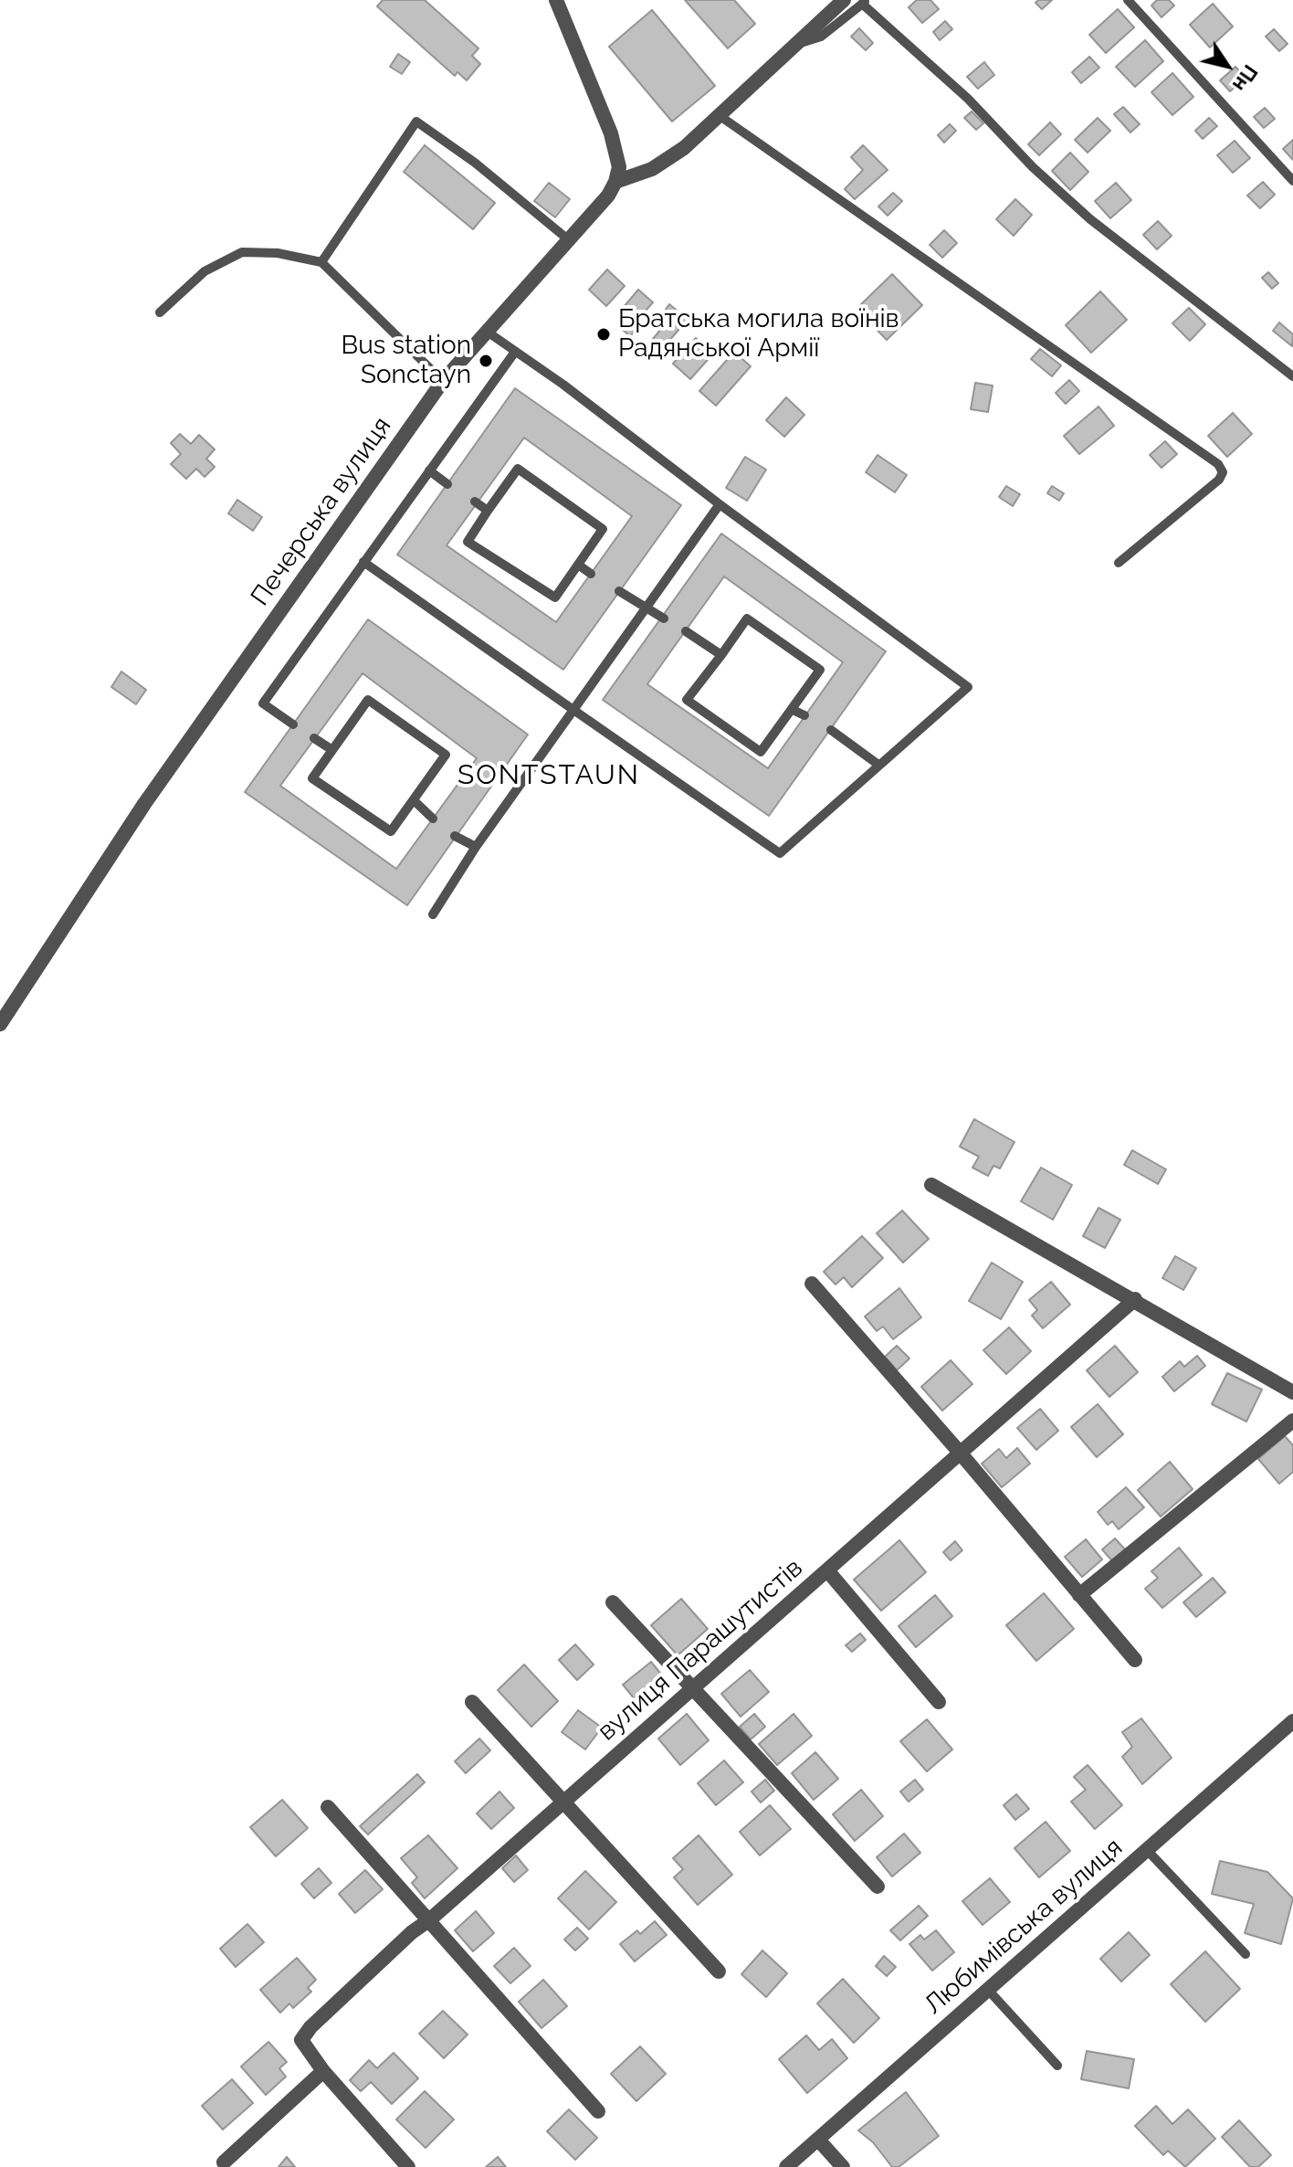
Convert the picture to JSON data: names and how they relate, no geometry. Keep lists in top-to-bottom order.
{
  "streets": {
    "street": ["Печерська вулиця", "вулиця Парашутистів", "Любимівська вулиця"]
  },
  "districts": ["SONTSTAUN"],
  "places": ["Братська могила воїнів Радянської Армії", "Bus station Sonctayn"],
  "north": "bottom right"
}
